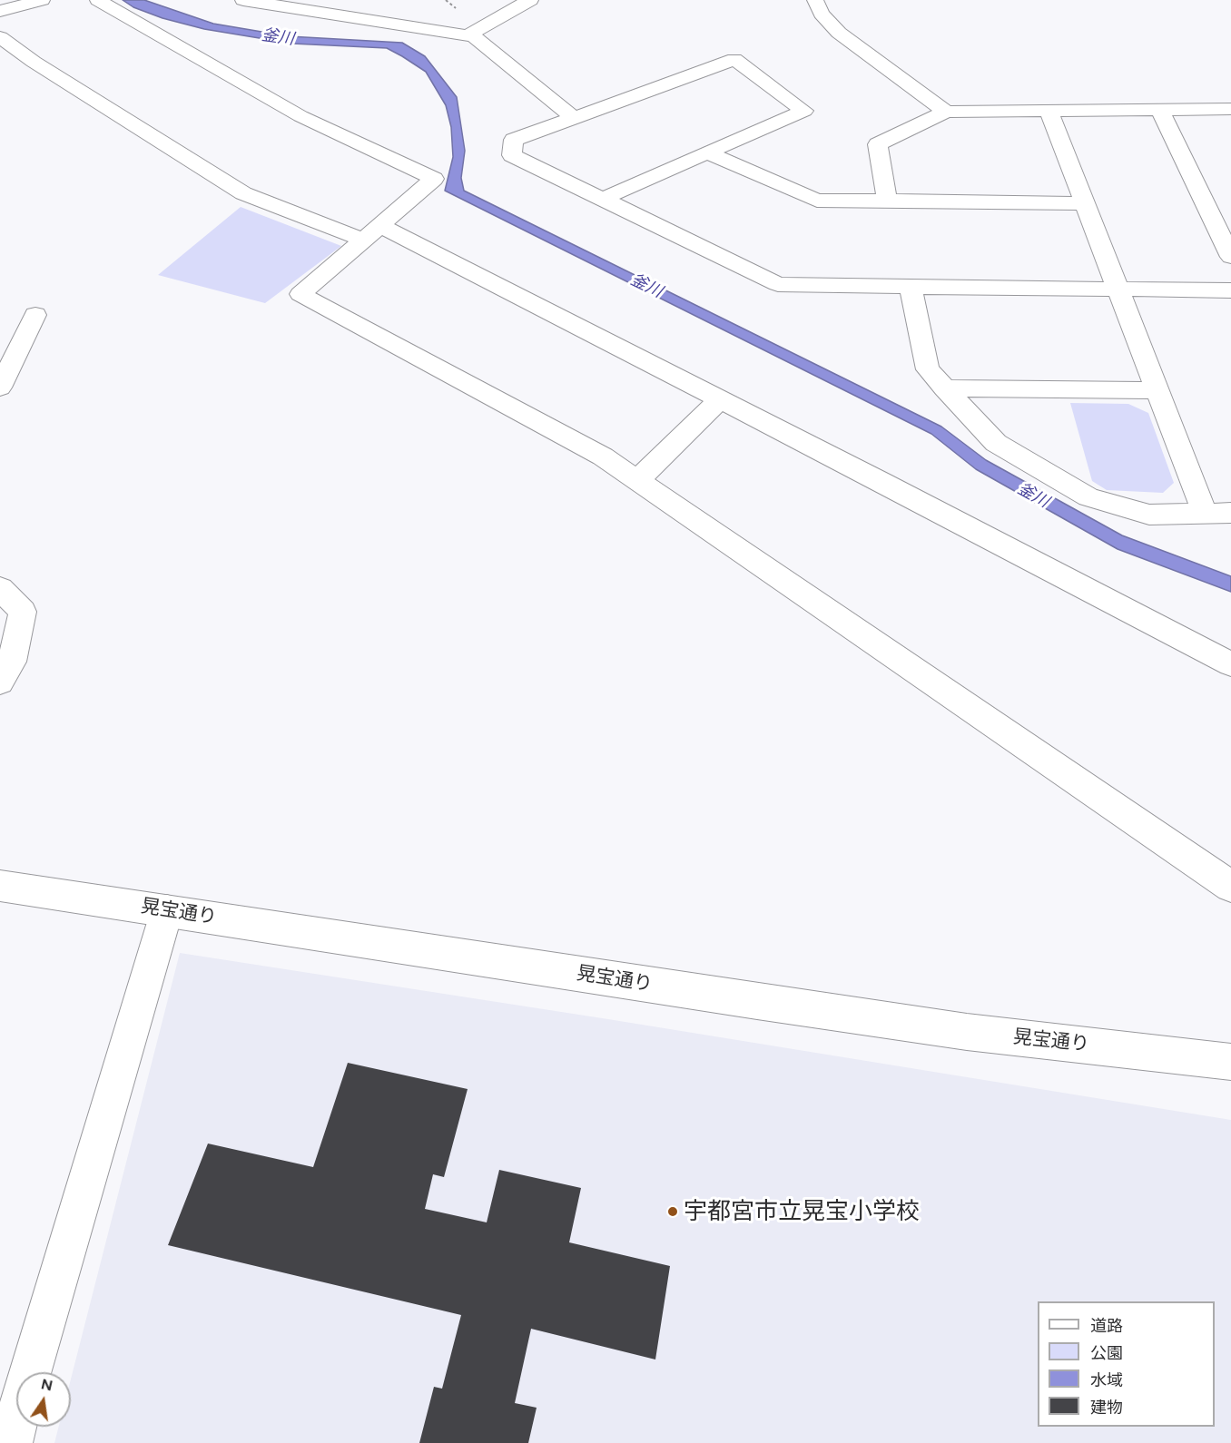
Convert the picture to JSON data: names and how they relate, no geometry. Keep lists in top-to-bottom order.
{
  "streets": {
    "street": ["晃宝通り"]
  },
  "water": ["釜川"],
  "places": ["宇都宮市立晃宝小学校"],
  "legend": [
    "道路",
    "公園",
    "水域",
    "建物"
  ],
  "north": "top"
}
